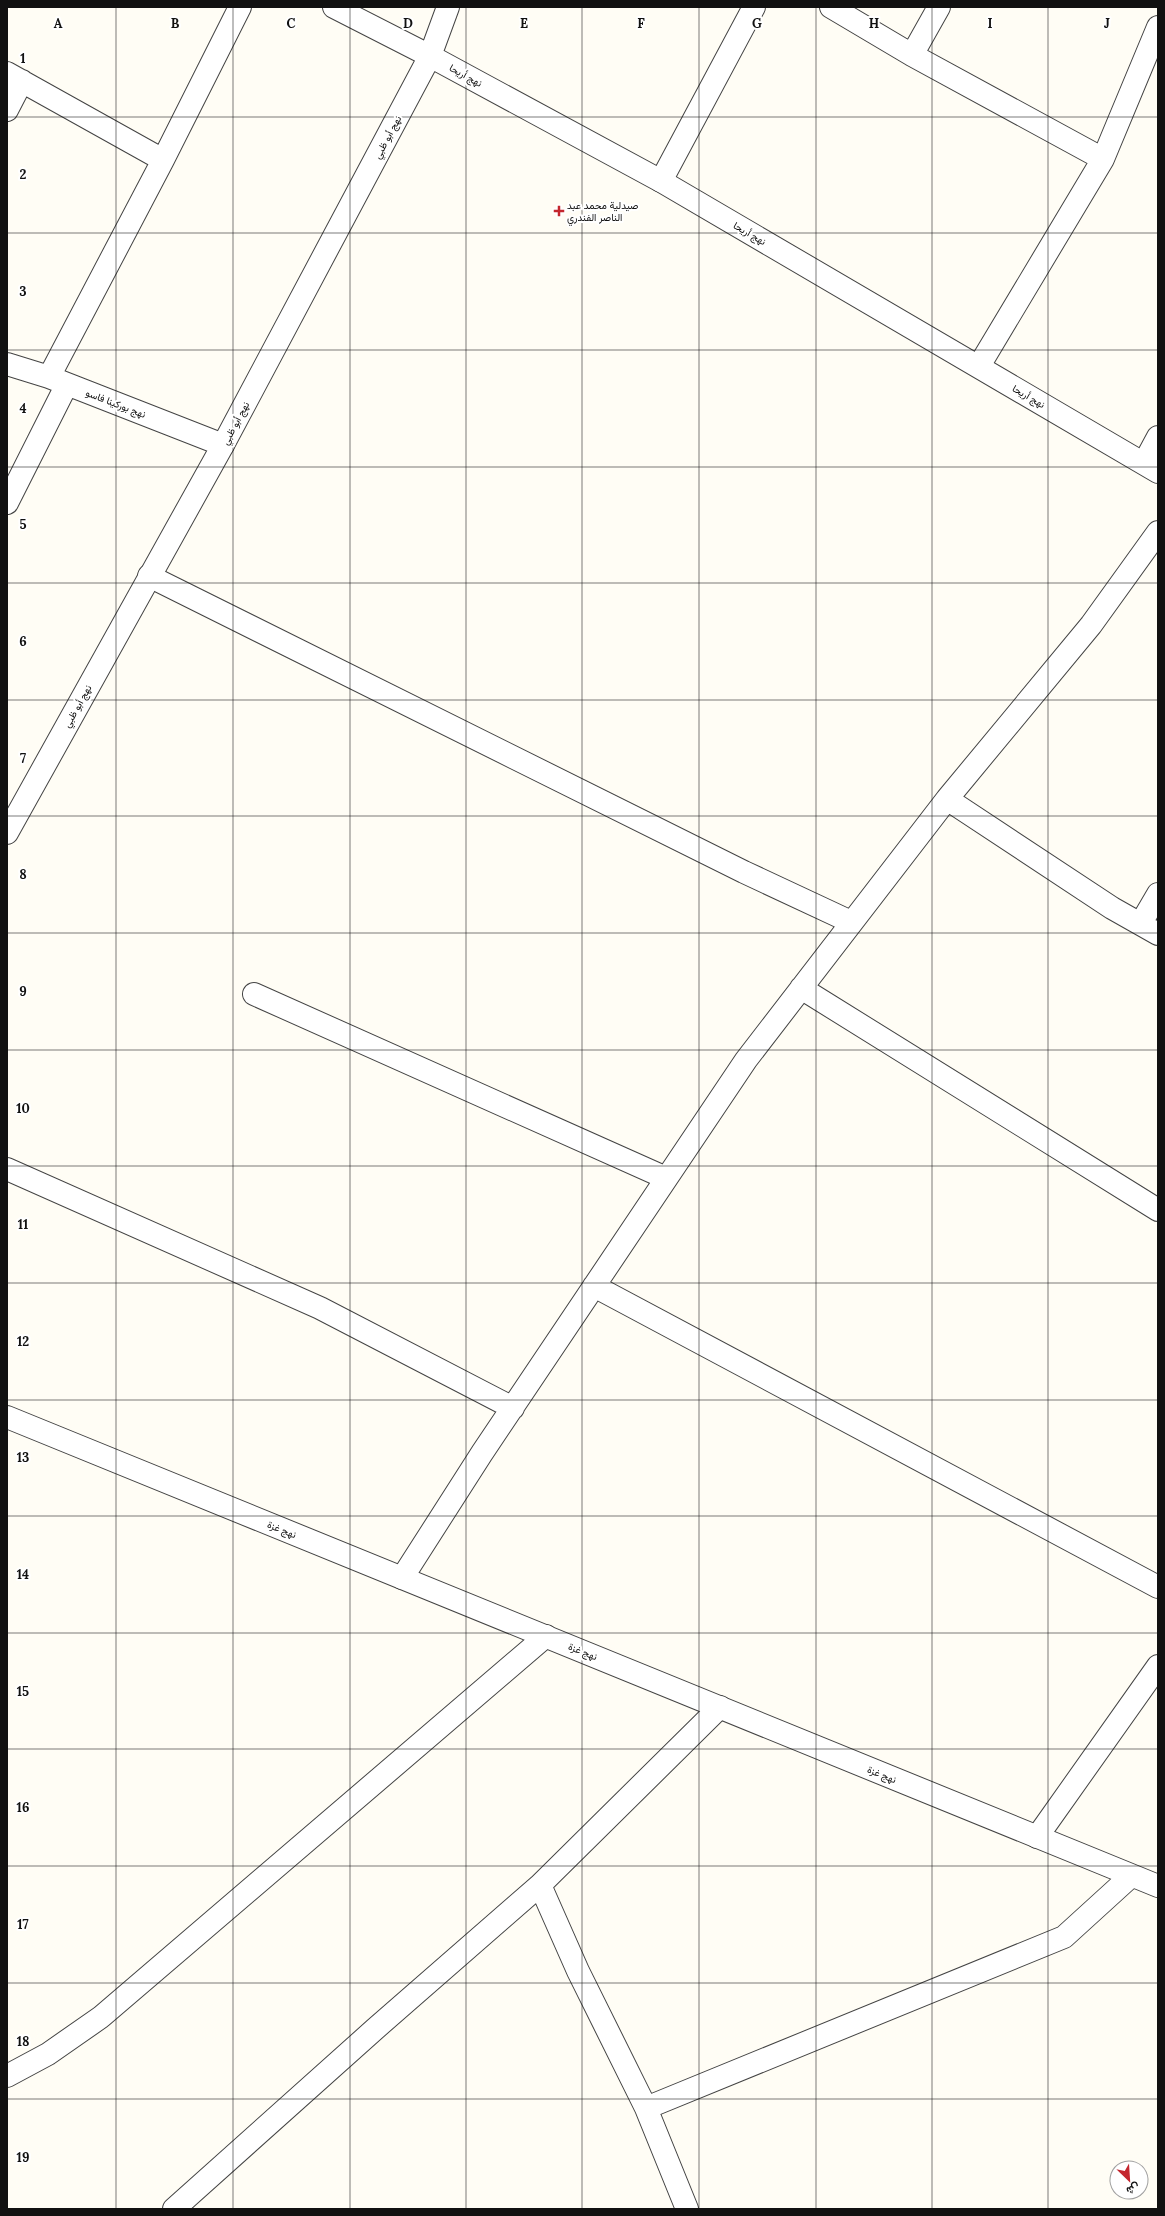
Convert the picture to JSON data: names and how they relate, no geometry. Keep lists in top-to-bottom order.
{
  "streets": {
    "street": [
      "نهج أريحا",
      "نهج أبو ظبي",
      "نهج بوركينا فاسو",
      "نهج غزة"
    ]
  },
  "crossings": [
    ["نهج أريحا", "نهج أبو ظبي"],
    ["نهج أبو ظبي", "نهج بوركينا فاسو"]
  ],
  "places": {
    "health": ["صيدلية محمد عبد الناصر الفندري"]
  },
  "north": "bottom right",
  "grid": {
    "columns": [
      "A",
      "B",
      "C",
      "D",
      "E",
      "F",
      "G",
      "H",
      "I",
      "J"
    ],
    "rows": [
      "1",
      "2",
      "3",
      "4",
      "5",
      "6",
      "7",
      "8",
      "9",
      "10",
      "11",
      "12",
      "13",
      "14",
      "15",
      "16",
      "17",
      "18",
      "19"
    ]
  }
}
